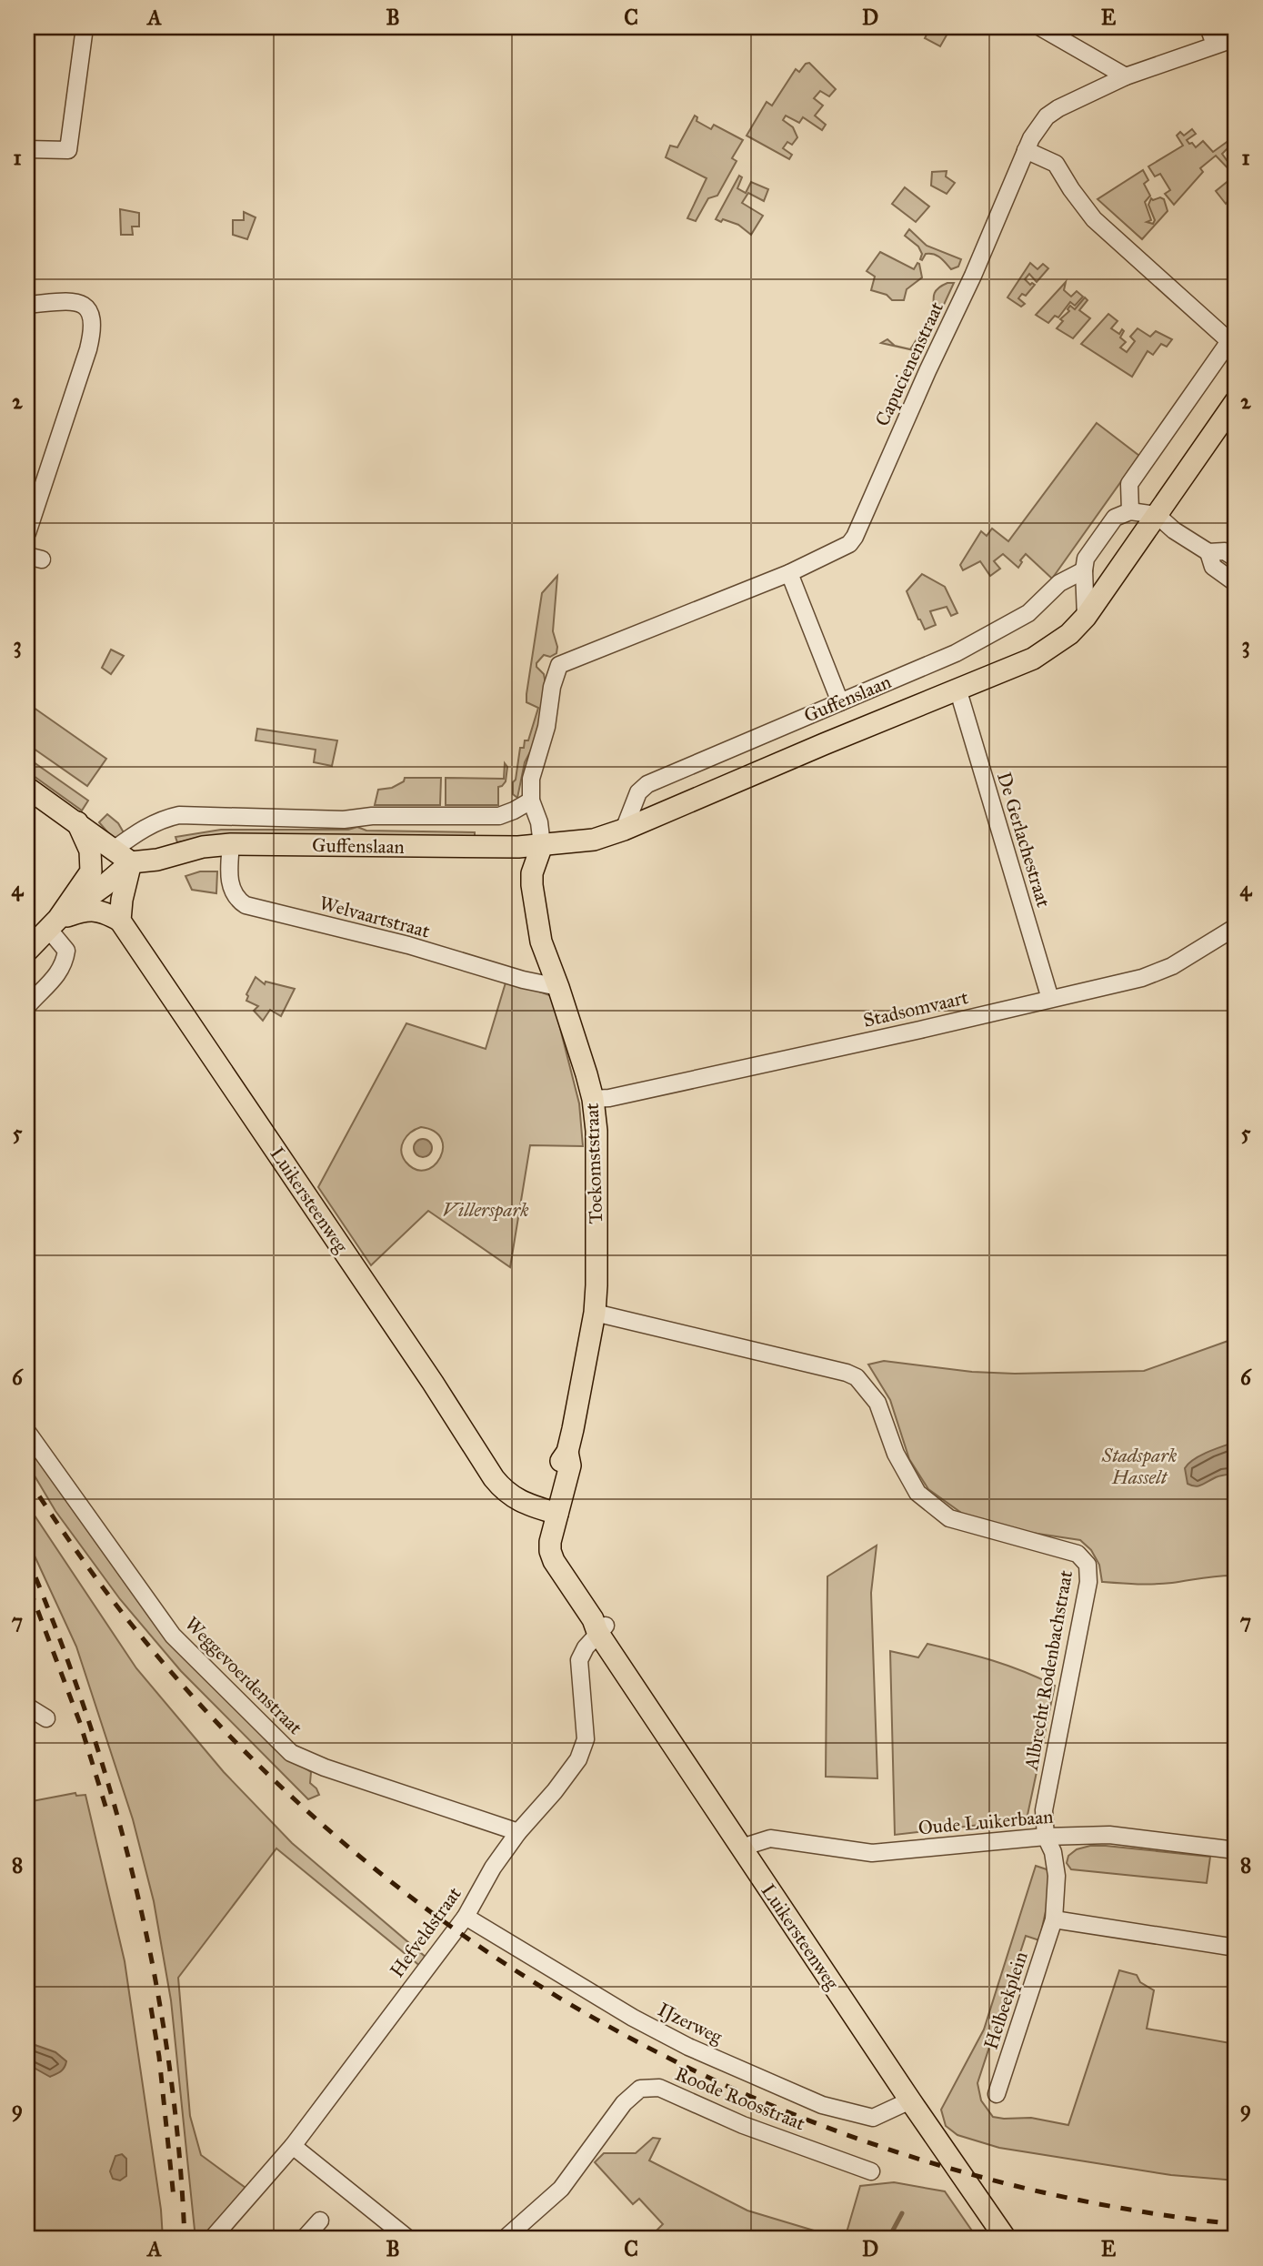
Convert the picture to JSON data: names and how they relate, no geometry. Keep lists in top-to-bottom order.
{
  "streets": {
    "main road": ["Guffenslaan", "Toekomststraat", "Luikersteenweg"],
    "street": [
      "Capucienenstraat",
      "De Gerlachestraat",
      "Welvaartstraat",
      "Stadsomvaart",
      "Albrecht Rodenbachstraat",
      "Weggevoerdenstraat",
      "Oude Luikerbaan",
      "Hefveldstraat",
      "Helbeekplein",
      "IJzerweg",
      "Roode Roosstraat"
    ]
  },
  "crossings": [
    ["Capucienenstraat", "Guffenslaan"],
    ["Guffenslaan", "De Gerlachestraat"],
    ["Guffenslaan", "Welvaartstraat"],
    ["Guffenslaan", "Toekomststraat"],
    ["De Gerlachestraat", "Stadsomvaart"],
    ["Welvaartstraat", "Toekomststraat"],
    ["Stadsomvaart", "Toekomststraat"],
    ["Toekomststraat", "Luikersteenweg"],
    ["Toekomststraat", "Albrecht Rodenbachstraat"],
    ["Luikersteenweg", "Oude Luikerbaan"],
    ["Luikersteenweg", "Hefveldstraat"],
    ["Luikersteenweg", "IJzerweg"],
    ["Albrecht Rodenbachstraat", "Oude Luikerbaan"],
    ["Albrecht Rodenbachstraat", "Helbeekplein"],
    ["Weggevoerdenstraat", "Hefveldstraat"],
    ["Oude Luikerbaan", "Helbeekplein"],
    ["Hefveldstraat", "IJzerweg"]
  ],
  "parks": ["Villerspark", "Stadspark Hasselt"],
  "grid": {
    "columns": [
      "A",
      "B",
      "C",
      "D",
      "E"
    ],
    "rows": [
      "1",
      "2",
      "3",
      "4",
      "5",
      "6",
      "7",
      "8",
      "9"
    ]
  }
}
